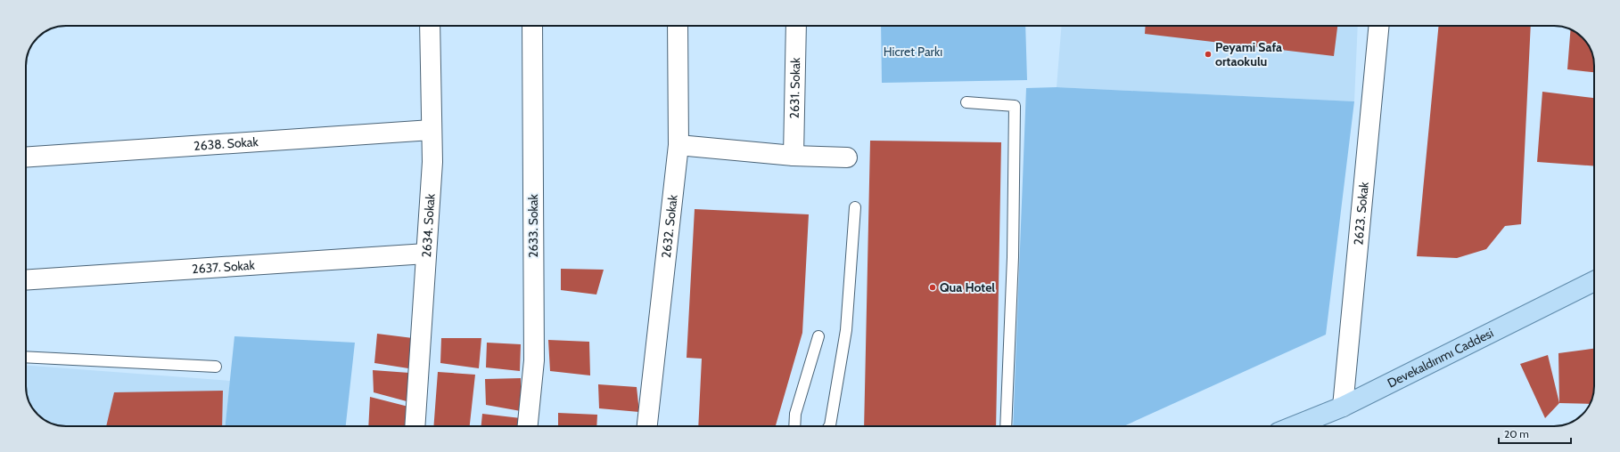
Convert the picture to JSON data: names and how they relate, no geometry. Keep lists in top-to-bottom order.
{
  "streets": {
    "main road": ["Devekaldırımı Caddesi"],
    "street": [
      "2631. Sokak",
      "2638. Sokak",
      "2623. Sokak",
      "2634. Sokak",
      "2633. Sokak",
      "2632. Sokak",
      "2637. Sokak"
    ]
  },
  "crossings": [
    ["2638. Sokak", "2634. Sokak"],
    ["2623. Sokak", "Devekaldırımı Caddesi"],
    ["2634. Sokak", "2637. Sokak"]
  ],
  "parks": ["Hicret Parkı"],
  "places": ["Peyami Safa ortaokulu", "Qua Hotel"],
  "scale_bar": "20 m"
}
